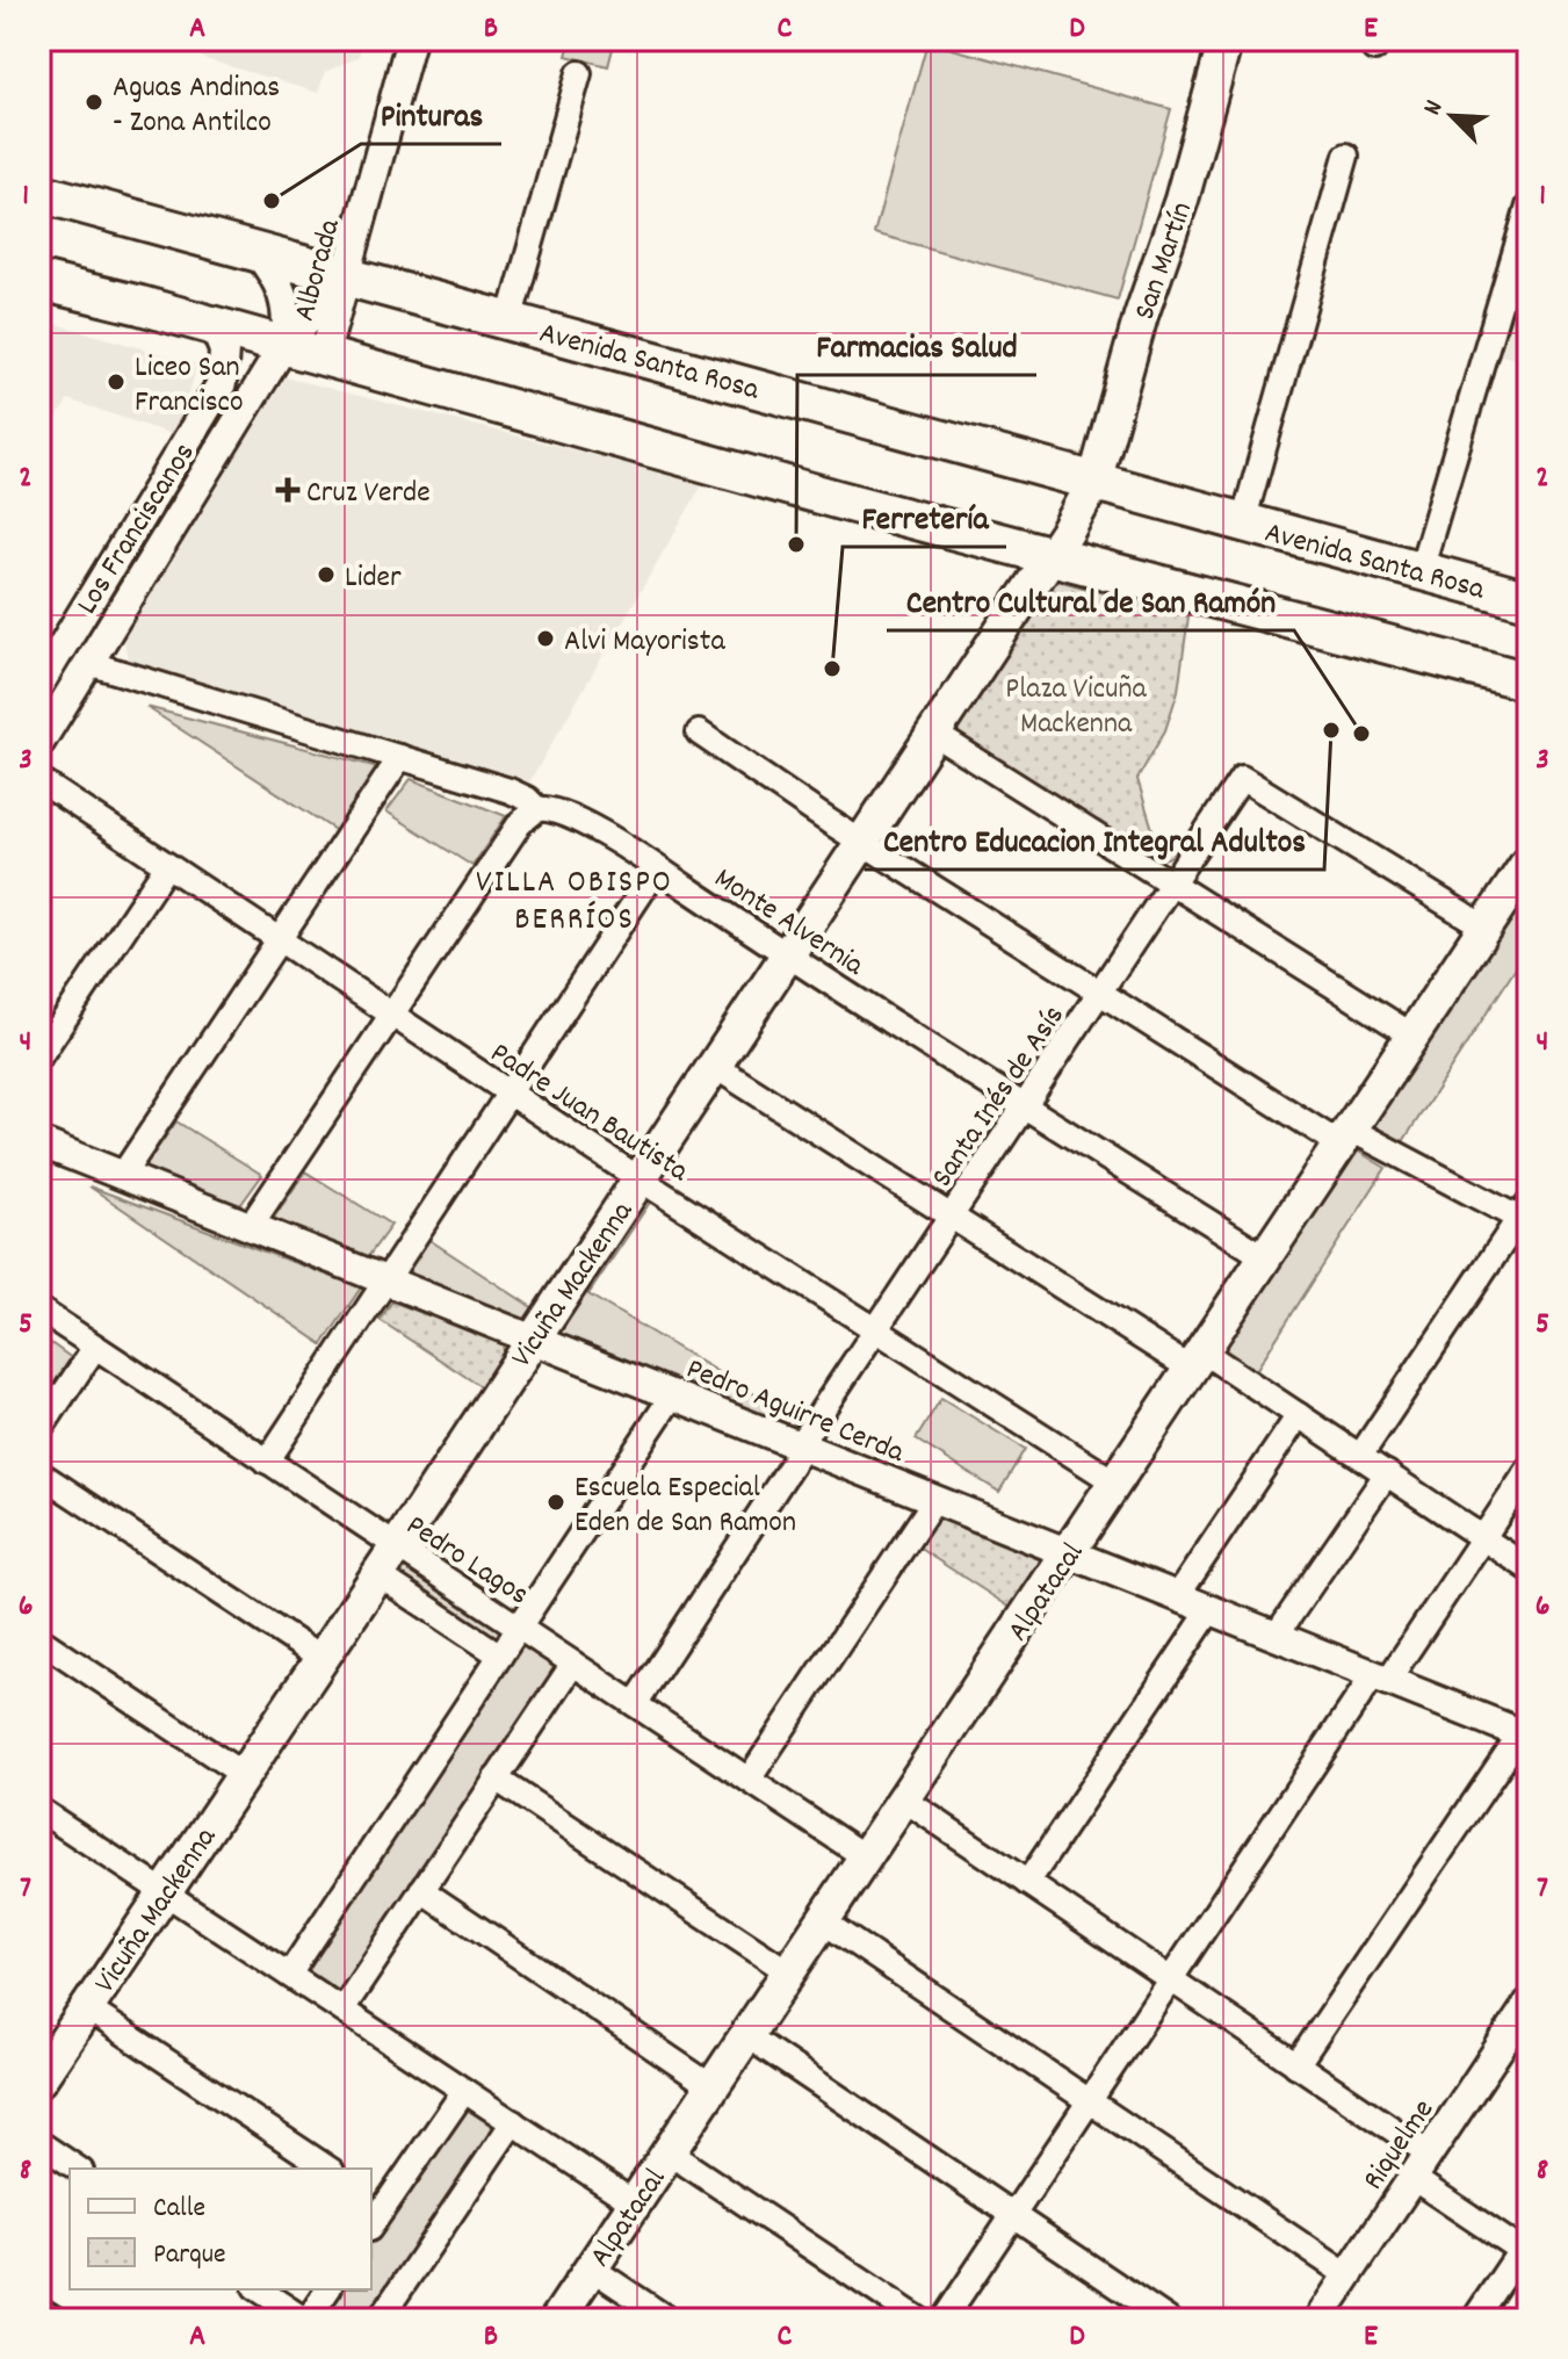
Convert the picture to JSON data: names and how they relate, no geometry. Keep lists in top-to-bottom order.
{
  "streets": {
    "main road": [
      "San Martín",
      "Avenida Santa Rosa",
      "Vicuña Mackenna",
      "Alpatacal"
    ],
    "street": [
      "Alborada",
      "Los Franciscanos",
      "Monte Alvernia",
      "Santa Inés de Asís",
      "Padre Juan Bautista",
      "Pedro Aguirre Cerda",
      "Pedro Lagos",
      "Riquelme"
    ]
  },
  "crossings": [
    ["San Martín", "Avenida Santa Rosa"],
    ["San Martín", "Vicuña Mackenna"],
    ["Alborada", "Avenida Santa Rosa"],
    ["Alborada", "Los Franciscanos"],
    ["Avenida Santa Rosa", "Los Franciscanos"],
    ["Avenida Santa Rosa", "Vicuña Mackenna"],
    ["Los Franciscanos", "Monte Alvernia"],
    ["Monte Alvernia", "Santa Inés de Asís"],
    ["Monte Alvernia", "Vicuña Mackenna"],
    ["Monte Alvernia", "Alpatacal"],
    ["Santa Inés de Asís", "Padre Juan Bautista"],
    ["Santa Inés de Asís", "Pedro Aguirre Cerda"],
    ["Santa Inés de Asís", "Pedro Lagos"],
    ["Santa Inés de Asís", "Alpatacal"],
    ["Padre Juan Bautista", "Vicuña Mackenna"],
    ["Padre Juan Bautista", "Alpatacal"],
    ["Vicuña Mackenna", "Pedro Aguirre Cerda"],
    ["Vicuña Mackenna", "Pedro Lagos"],
    ["Pedro Aguirre Cerda", "Alpatacal"],
    ["Pedro Lagos", "Alpatacal"]
  ],
  "districts": ["VILLA OBISPO BERRÍOS"],
  "parks": ["Plaza Vicuña Mackenna"],
  "places": {
    "other": [
      "Aguas Andinas - Zona Antilco",
      "Pinturas",
      "Liceo San Francisco",
      "Farmacias Salud",
      "Lider",
      "Alvi Mayorista",
      "Ferretería",
      "Centro Educacion Integral Adultos",
      "Centro Cultural de San Ramón",
      "Escuela Especial Eden de San Ramon"
    ],
    "health": ["Cruz Verde"]
  },
  "legend": ["Calle", "Parque"],
  "north": "top left",
  "grid": {
    "columns": [
      "A",
      "B",
      "C",
      "D",
      "E"
    ],
    "rows": [
      "1",
      "2",
      "3",
      "4",
      "5",
      "6",
      "7",
      "8"
    ]
  }
}
